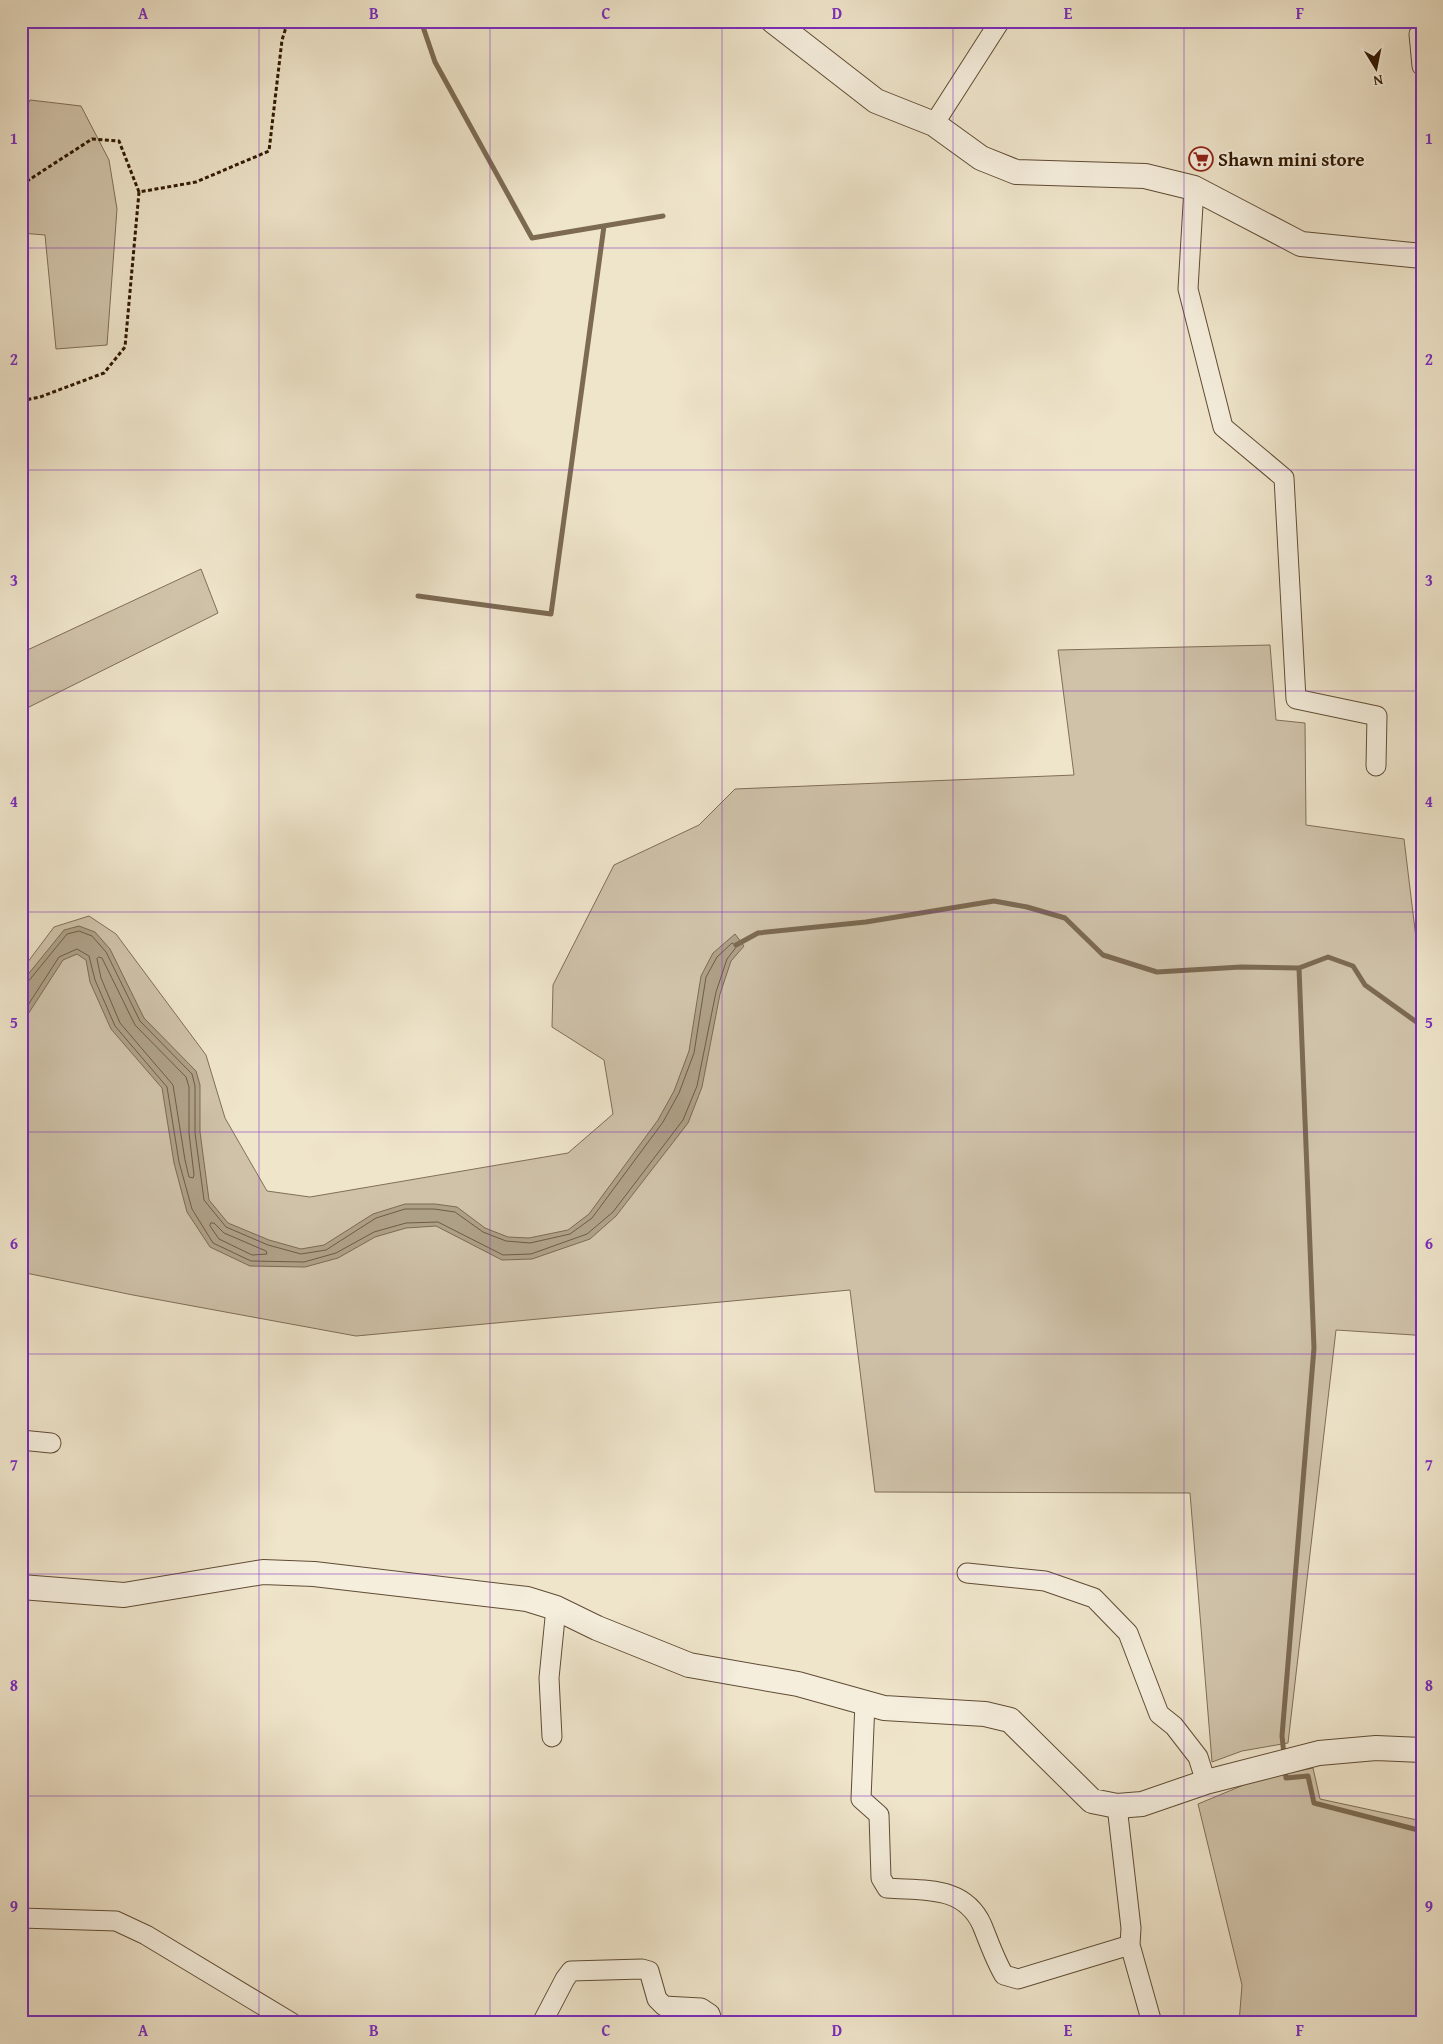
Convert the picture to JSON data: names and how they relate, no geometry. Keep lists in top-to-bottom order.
{
  "places": {
    "supermarket": ["Shawn mini store"]
  },
  "north": "bottom",
  "grid": {
    "columns": [
      "A",
      "B",
      "C",
      "D",
      "E",
      "F"
    ],
    "rows": [
      "1",
      "2",
      "3",
      "4",
      "5",
      "6",
      "7",
      "8",
      "9"
    ]
  }
}
